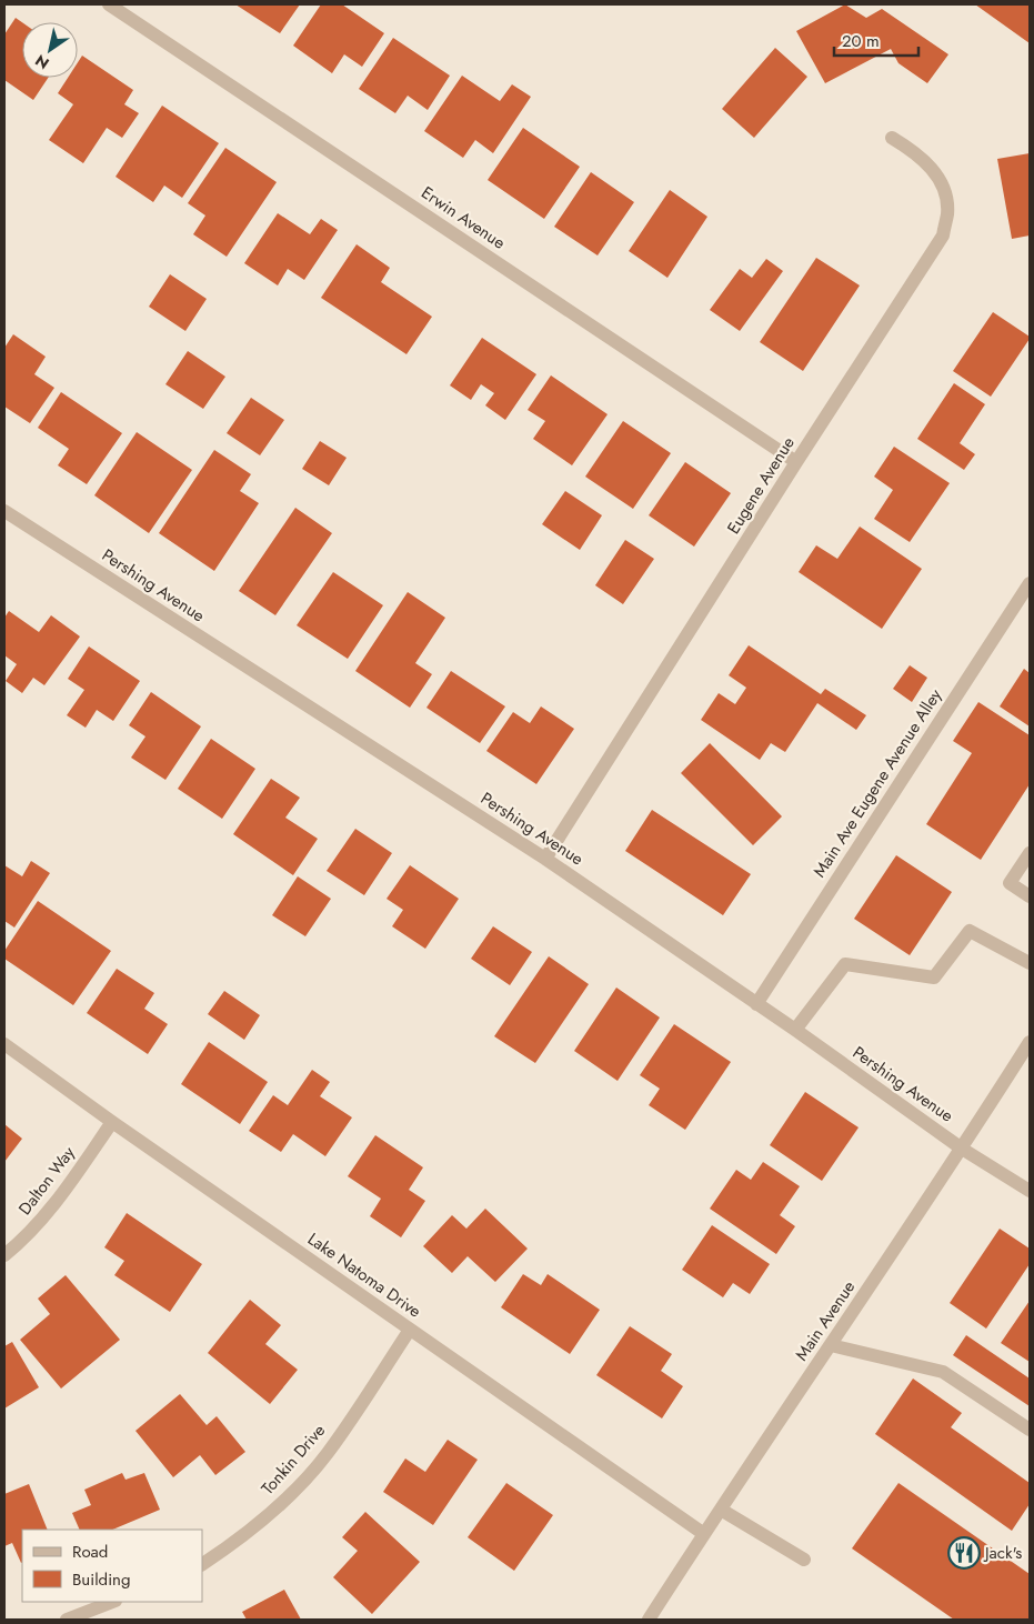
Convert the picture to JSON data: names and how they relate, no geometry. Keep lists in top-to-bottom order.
{
  "streets": {
    "street": [
      "Erwin Avenue",
      "Eugene Avenue",
      "Pershing Avenue",
      "Main Ave Eugene Avenue Alley",
      "Dalton Way",
      "Lake Natoma Drive",
      "Main Avenue",
      "Tonkin Drive"
    ]
  },
  "crossings": [
    ["Erwin Avenue", "Eugene Avenue"],
    ["Eugene Avenue", "Pershing Avenue"],
    ["Pershing Avenue", "Main Ave Eugene Avenue Alley"],
    ["Pershing Avenue", "Main Avenue"],
    ["Dalton Way", "Lake Natoma Drive"],
    ["Lake Natoma Drive", "Main Avenue"],
    ["Lake Natoma Drive", "Tonkin Drive"]
  ],
  "places": {
    "restaurant": ["Jack's"]
  },
  "legend": ["Road", "Building"],
  "scale_bar": "20 m",
  "north": "bottom left"
}
